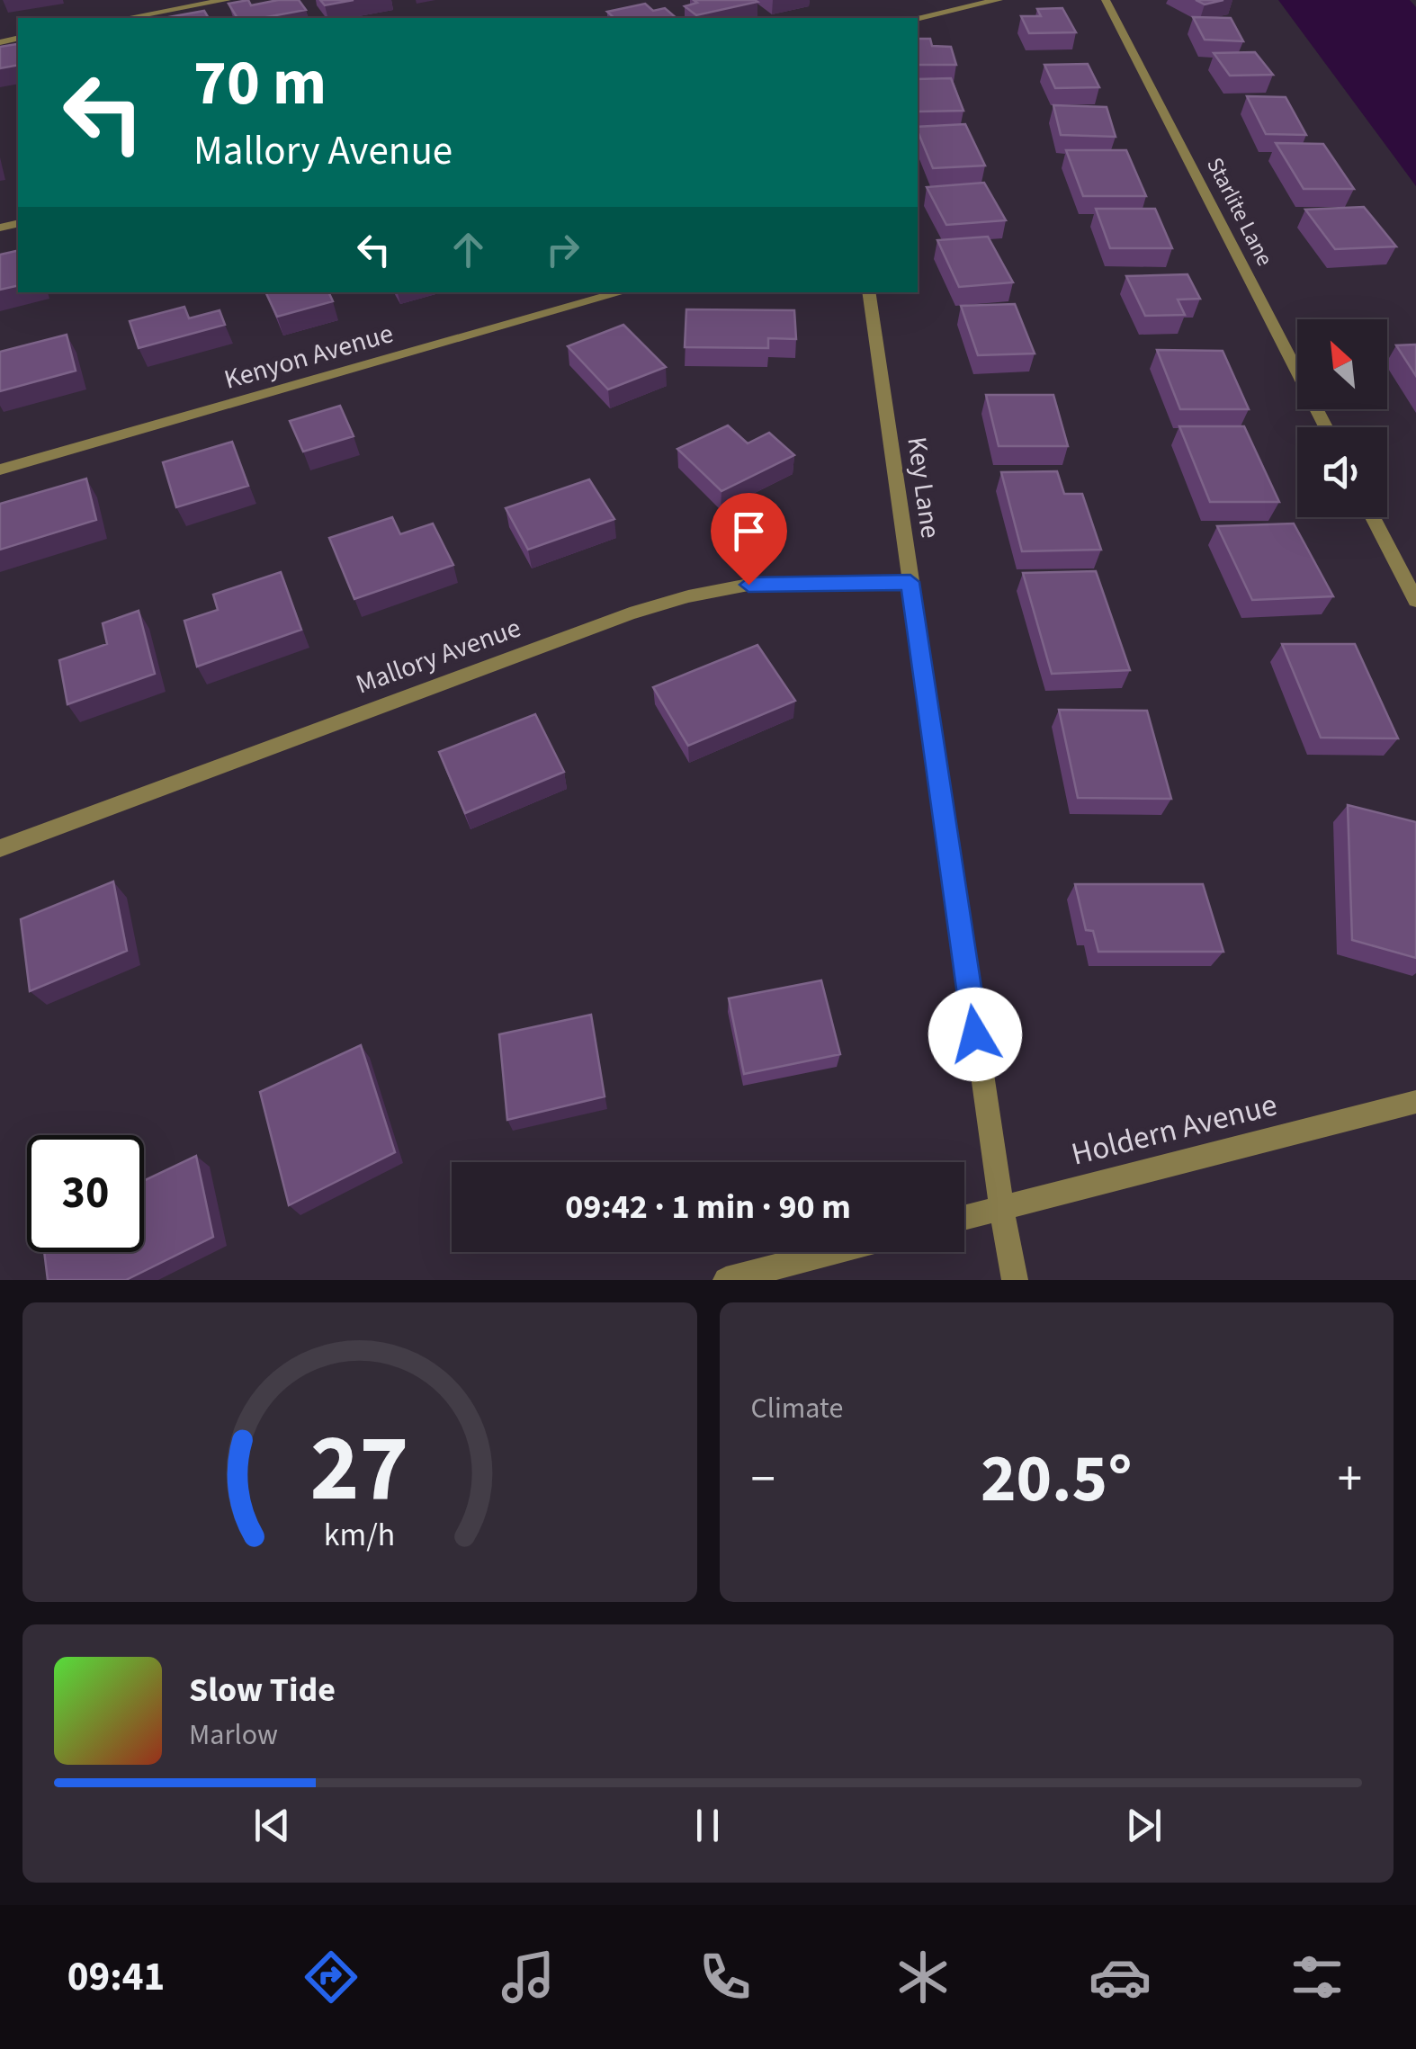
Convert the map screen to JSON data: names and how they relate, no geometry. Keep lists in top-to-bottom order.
{
  "streets": {
    "street": [
      "Starlite Lane",
      "Kenyon Avenue",
      "Key Lane",
      "Mallory Avenue",
      "Holdern Avenue"
    ]
  },
  "crossings": [
    ["Key Lane", "Mallory Avenue"],
    ["Key Lane", "Holdern Avenue"]
  ],
  "north": "top left",
  "page": {
    "turn": ["70 m", "Mallory Avenue"],
    "limit": "30",
    "trip": "09:42 · 1 min · 90 m",
    "tile": "Climate",
    "heat": ["−", "20.5°", "+"],
    "song": ["Slow Tide", "Marlow"],
    "tabs": "09:41",
    "gauge": ["27", "km/h"]
  }
}
